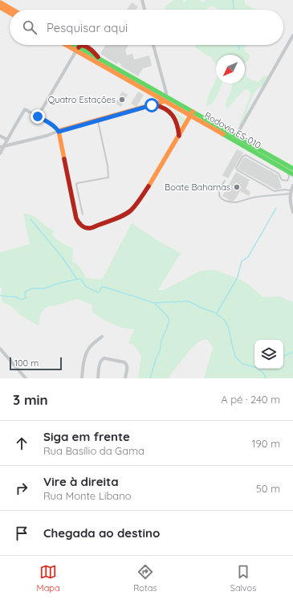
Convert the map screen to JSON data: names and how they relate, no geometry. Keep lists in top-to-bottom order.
{
  "streets": {
    "main road": ["Rodovia ES-010"]
  },
  "places": ["Quatro Estações", "Boate Bahamas"],
  "scale_bar": "100 m",
  "north": "bottom left",
  "page": {
    "search": "Pesquisar aqui",
    "scale": "100 m",
    "heading": ["3 min", "A pé · 240 m"],
    "list": [
      ["Siga em frente", "Rua Basílio da Gama", "190 m"],
      ["Vire à direita", "Rua Monte Líbano", "50 m"],
      "Chegada ao destino"
    ],
    "nav": ["Mapa", "Rotas", "Salvos"]
  }
}
